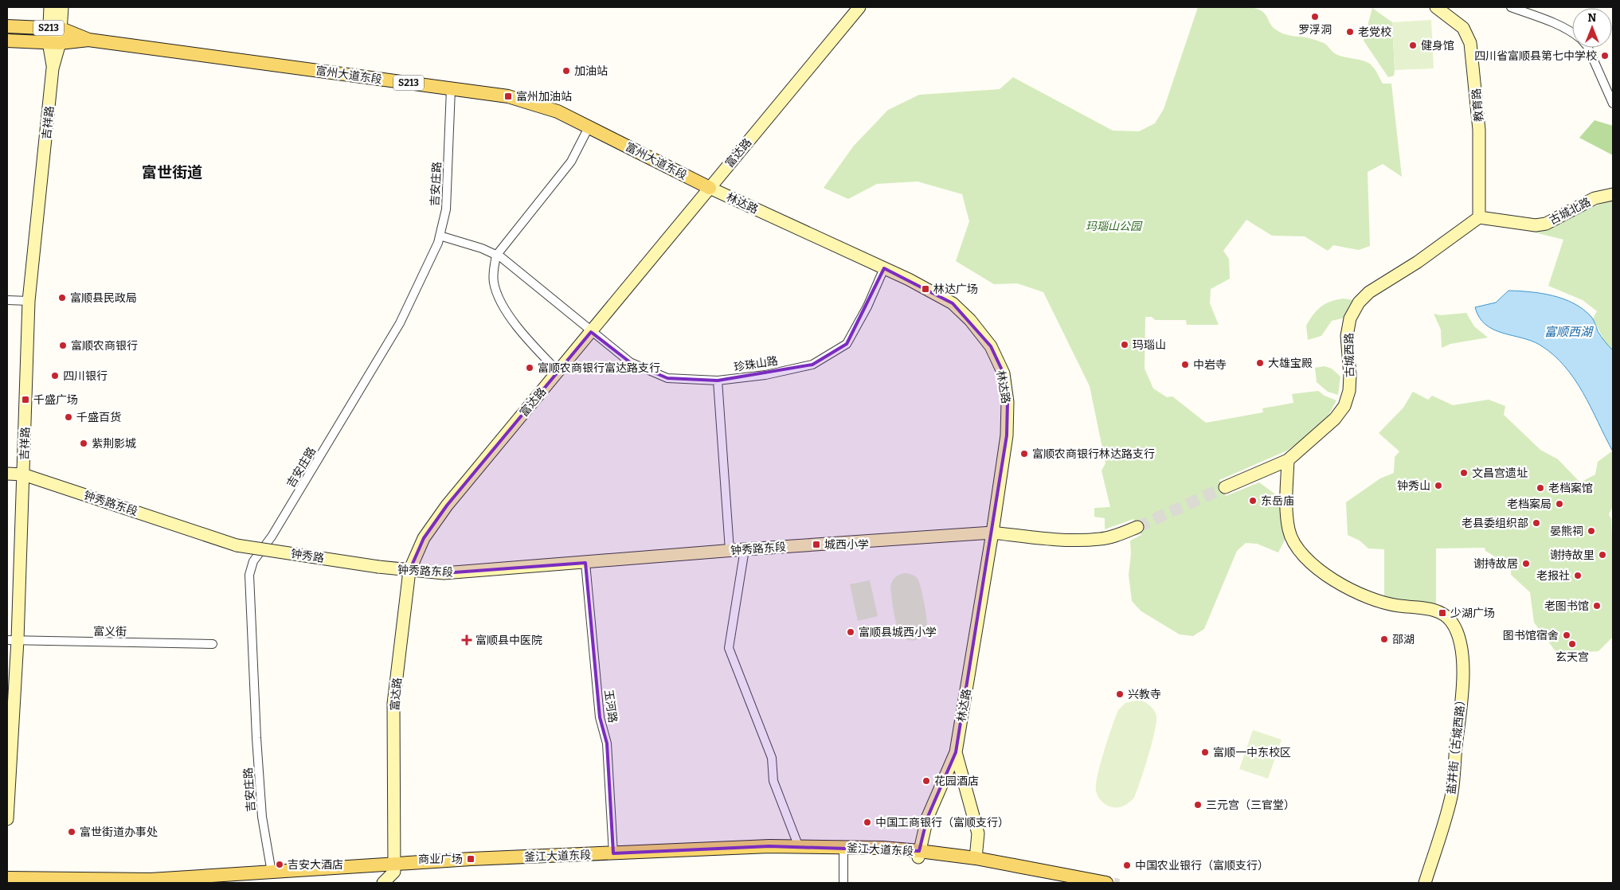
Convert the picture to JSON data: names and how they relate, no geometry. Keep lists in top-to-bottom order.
{
  "streets": {
    "main road": ["S213", "富州大道东段", "釜江大道东段"],
    "street": [
      "教育路",
      "吉祥路",
      "富达路",
      "吉安庄路",
      "林达路",
      "古城北路",
      "古城西路",
      "珍珠山路",
      "钟秀路东段",
      "钟秀路",
      "富义街",
      "玉河路",
      "盐井街（古城西路）"
    ]
  },
  "crossings": [
    ["S213", "富州大道东段"],
    ["S213", "吉祥路"],
    ["富州大道东段", "富达路"],
    ["富州大道东段", "吉安庄路"],
    ["富州大道东段", "林达路"],
    ["教育路", "古城北路"],
    ["教育路", "古城西路"],
    ["吉祥路", "钟秀路东段"],
    ["吉祥路", "富义街"],
    ["富达路", "林达路"],
    ["富达路", "珍珠山路"],
    ["富达路", "钟秀路东段"],
    ["富达路", "釜江大道东段"],
    ["吉安庄路", "珍珠山路"],
    ["吉安庄路", "釜江大道东段"],
    ["林达路", "珍珠山路"],
    ["林达路", "钟秀路东段"],
    ["古城北路", "古城西路"],
    ["古城西路", "盐井街（古城西路）"],
    ["钟秀路东段", "钟秀路"],
    ["钟秀路东段", "玉河路"],
    ["玉河路", "釜江大道东段"]
  ],
  "districts": ["富世街道"],
  "water": ["富顺西湖"],
  "parks": ["玛瑙山公园"],
  "places": {
    "other": [
      "罗浮洞",
      "老党校",
      "健身馆",
      "四川省富顺县第七中学校",
      "加油站",
      "富顺县民政局",
      "玛瑙山",
      "富顺农商银行",
      "大雄宝殿",
      "中岩寺",
      "富顺农商银行富达路支行",
      "四川银行",
      "千盛百货",
      "紫荆影城",
      "富顺农商银行林达路支行",
      "文昌宫遗址",
      "钟秀山",
      "老档案馆",
      "东岳庙",
      "老档案局",
      "老县委组织部",
      "晏熊祠",
      "谢持故里",
      "谢持故居",
      "老报社",
      "老图书馆",
      "富顺县城西小学",
      "图书馆宿舍",
      "邵湖",
      "玄天宫",
      "兴教寺",
      "富顺一中东校区",
      "花园酒店",
      "三元宫（三官堂）",
      "中国工商银行（富顺支行）",
      "富世街道办事处",
      "吉安大酒店",
      "中国农业银行（富顺支行）"
    ],
    "transit": [
      "富州加油站",
      "林达广场",
      "千盛广场",
      "城西小学",
      "少湖广场",
      "商业广场"
    ],
    "health": ["富顺县中医院"]
  },
  "north": "top"
}
